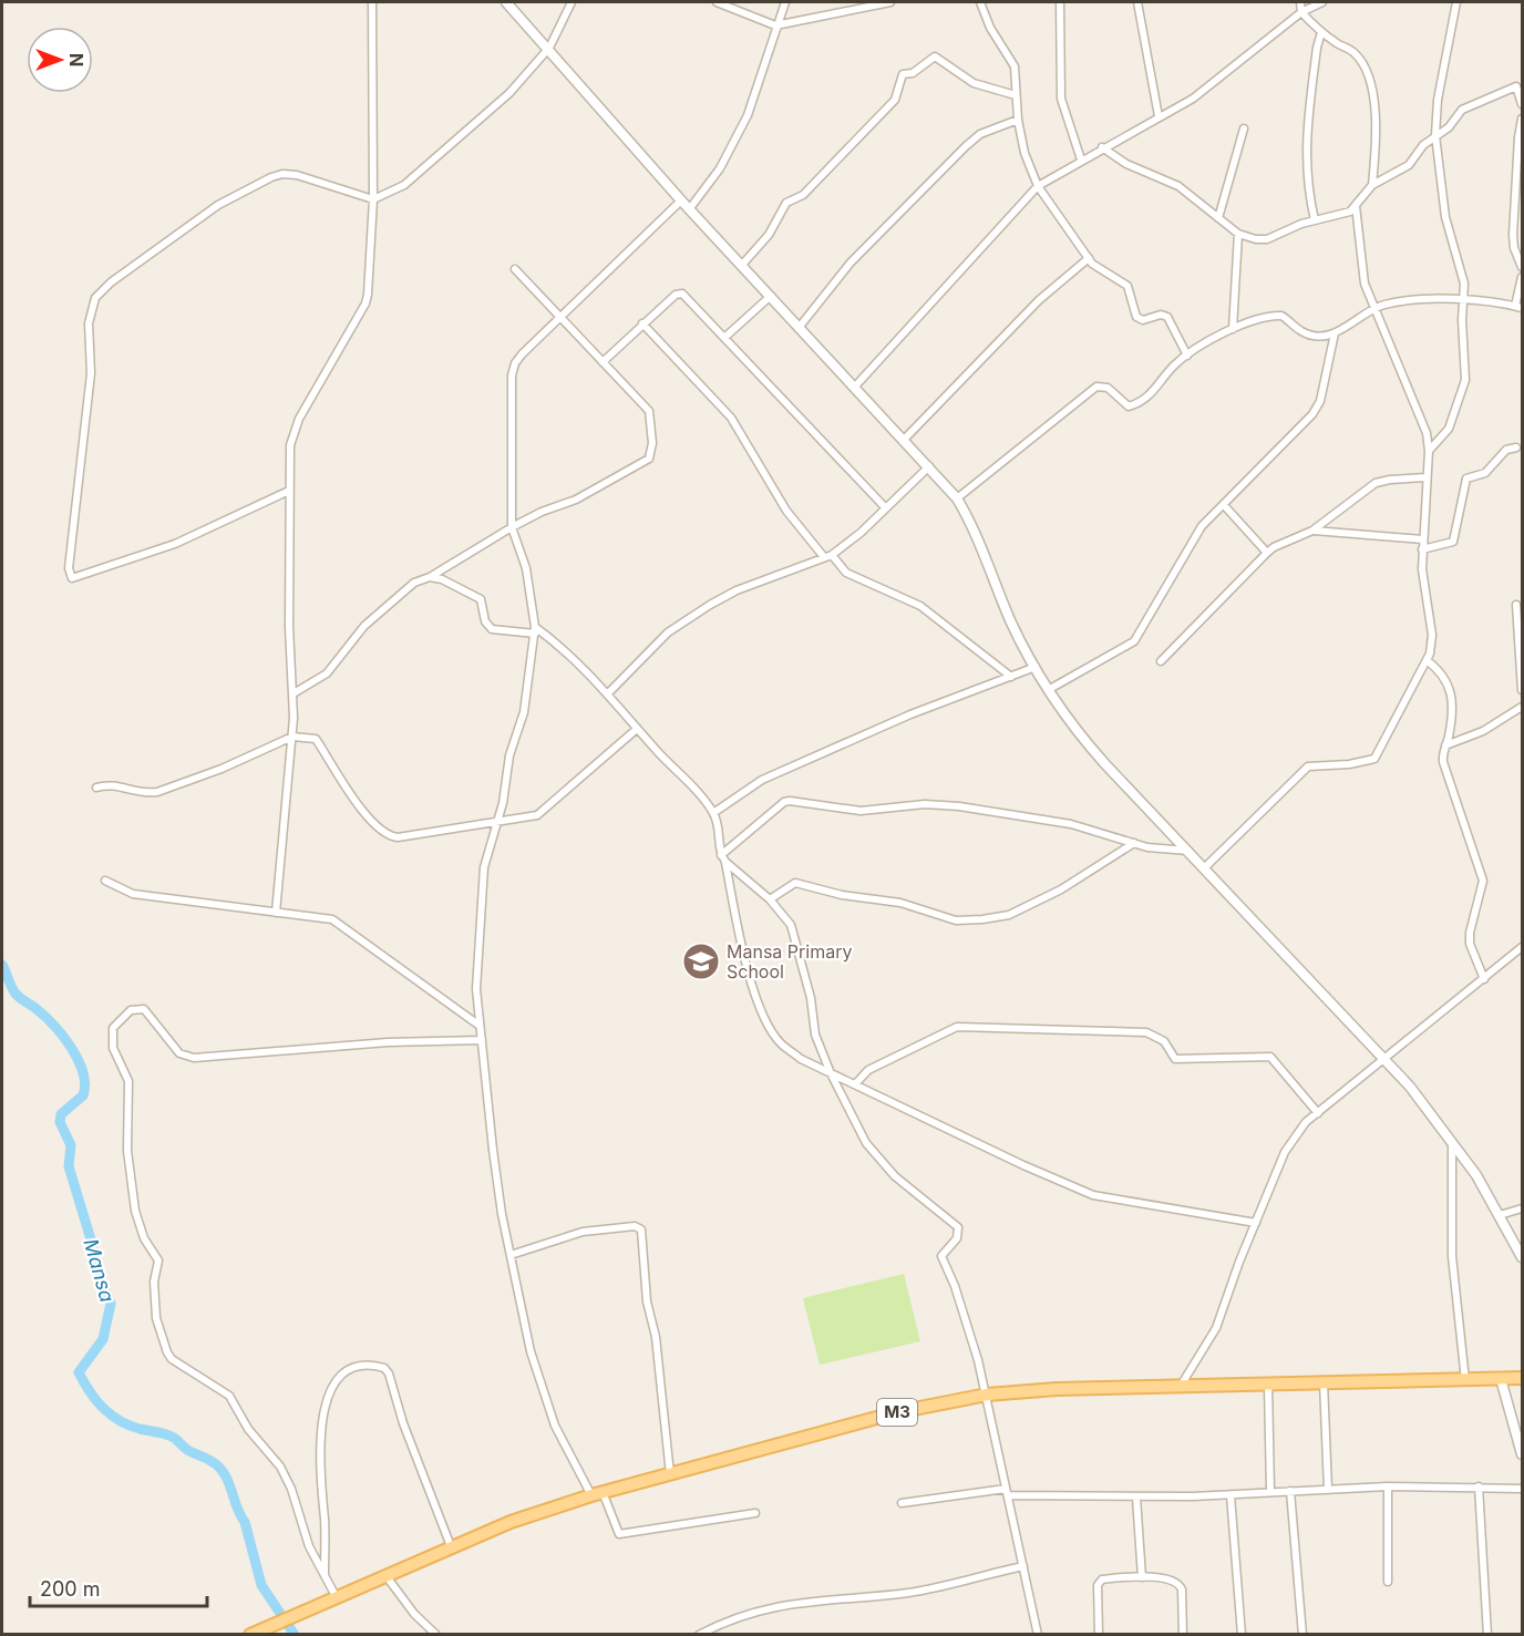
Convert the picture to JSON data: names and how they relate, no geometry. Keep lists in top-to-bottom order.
{
  "streets": {
    "main road": ["M3"]
  },
  "water": ["Mansa"],
  "places": {
    "school or university": ["Mansa Primary School"]
  },
  "scale_bar": "200 m",
  "north": "right"
}
